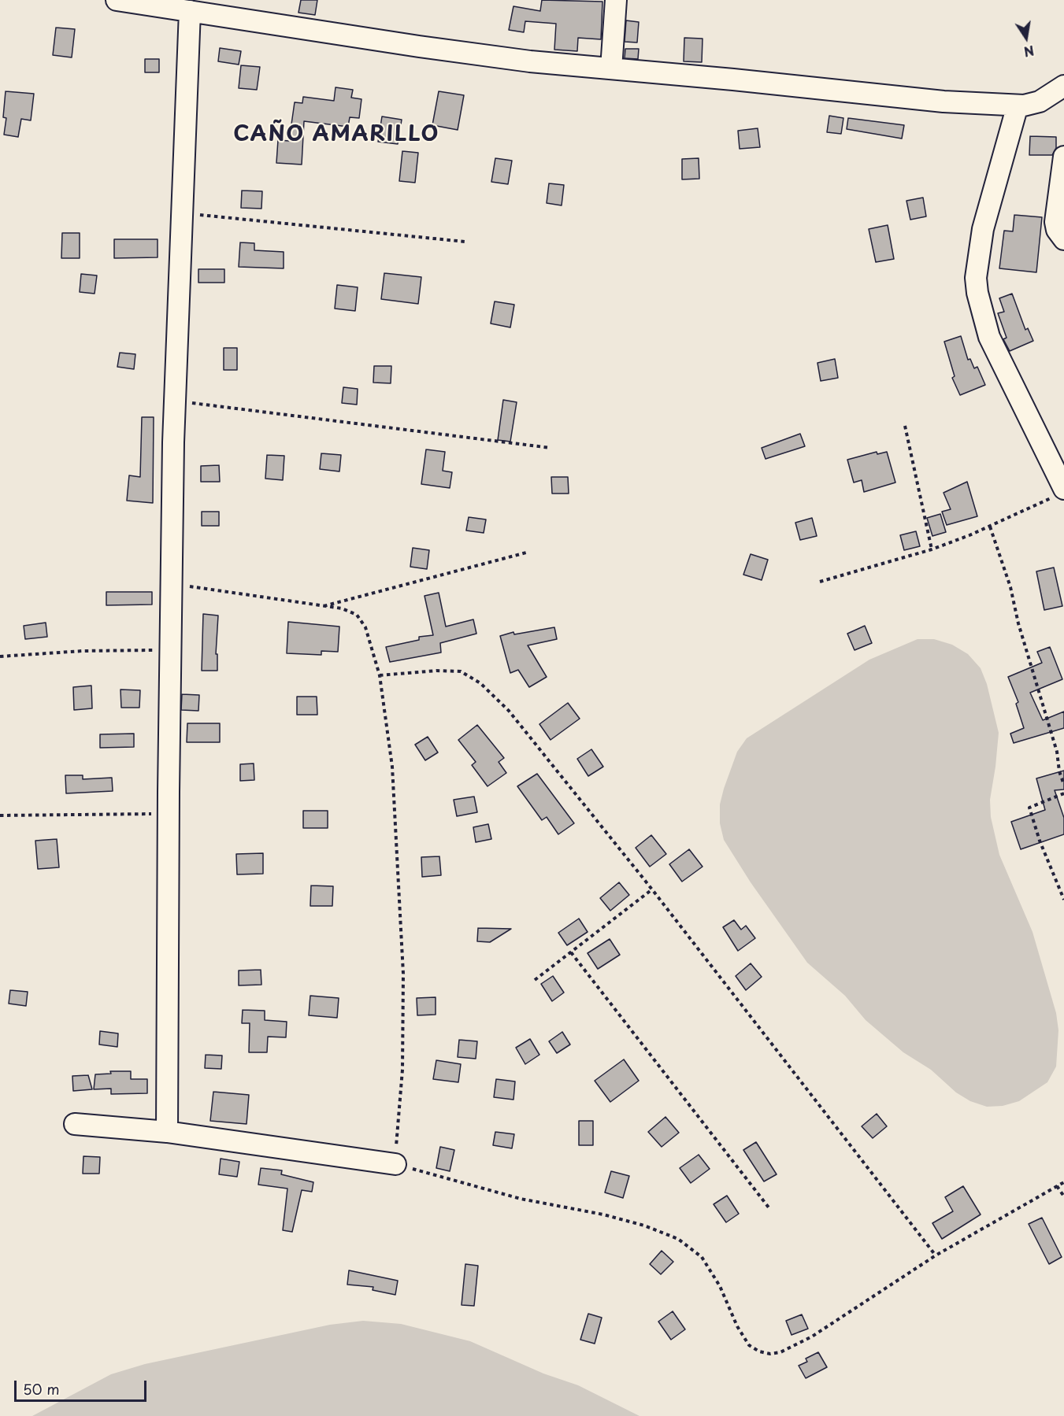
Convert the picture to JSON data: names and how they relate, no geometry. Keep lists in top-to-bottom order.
{
  "districts": ["CAÑO AMARILLO"],
  "scale_bar": "50 m",
  "north": "bottom"
}
